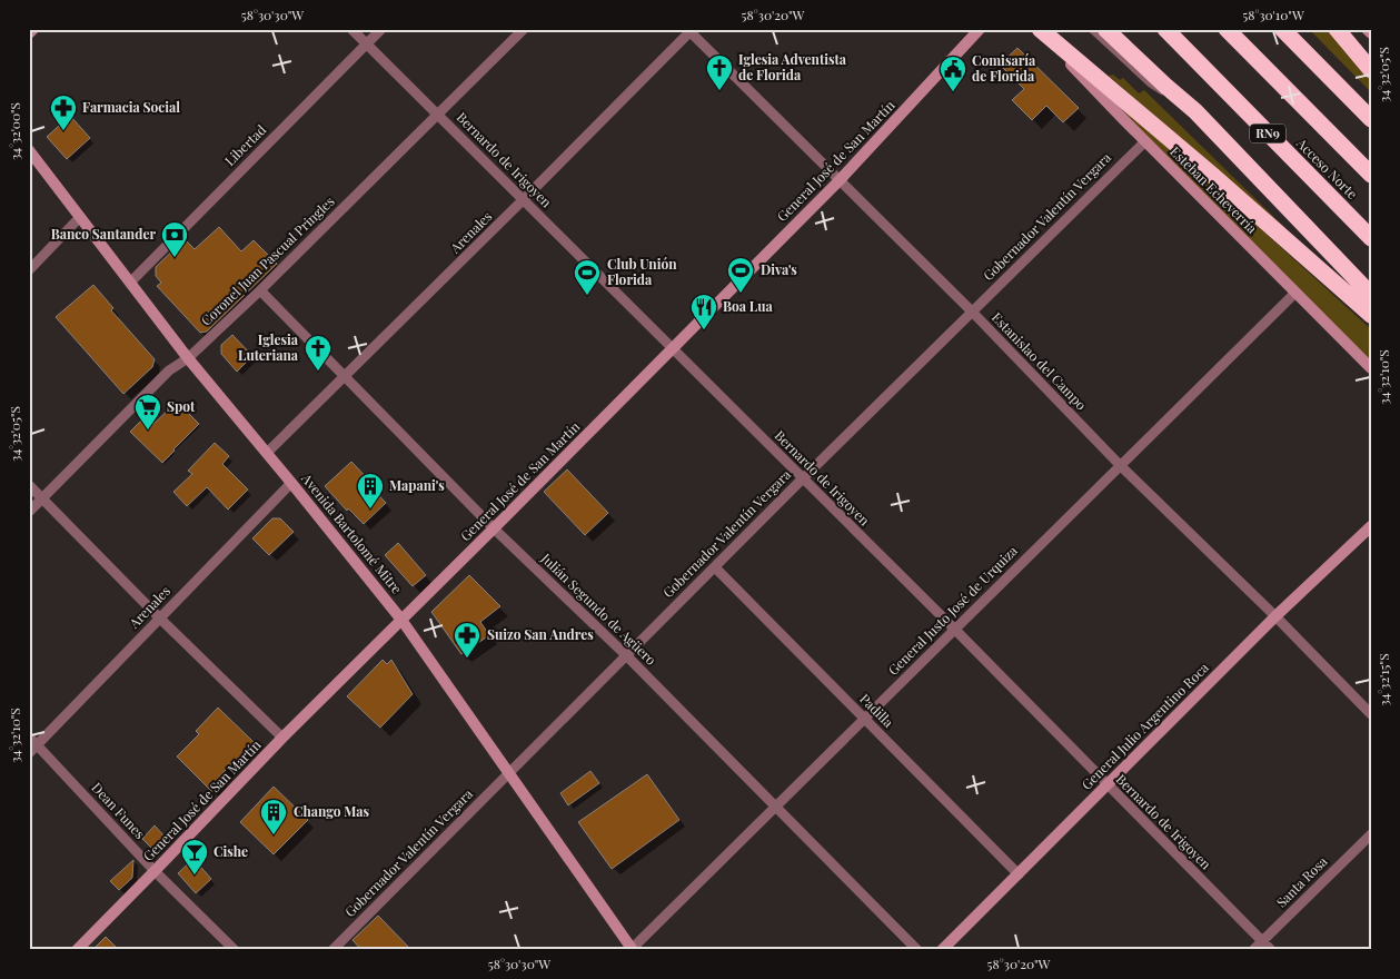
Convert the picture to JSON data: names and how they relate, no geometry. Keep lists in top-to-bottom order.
{
  "streets": {
    "highway": ["RN9", "Acceso Norte"],
    "street": [
      "Libertad",
      "Bernardo de Irigoyen",
      "General José de San Martín",
      "Esteban Echeverría",
      "Gobernador Valentín Vergara",
      "Arenales",
      "Coronel Juan Pascual Pringles",
      "Estanislao del Campo",
      "Avenida Bartolomé Mitre",
      "Julián Segundo de Agüero",
      "General Justo José de Urquiza",
      "Padilla",
      "General Julio Argentino Roca",
      "Dean Funes",
      "Santa Rosa"
    ]
  },
  "crossings": [
    ["Libertad", "Bernardo de Irigoyen"],
    ["Libertad", "Avenida Bartolomé Mitre"],
    ["Bernardo de Irigoyen", "General José de San Martín"],
    ["Bernardo de Irigoyen", "Gobernador Valentín Vergara"],
    ["Bernardo de Irigoyen", "Arenales"],
    ["Bernardo de Irigoyen", "Coronel Juan Pascual Pringles"],
    ["Bernardo de Irigoyen", "General Justo José de Urquiza"],
    ["Bernardo de Irigoyen", "General Julio Argentino Roca"],
    ["Bernardo de Irigoyen", "Santa Rosa"],
    ["General José de San Martín", "Estanislao del Campo"],
    ["General José de San Martín", "Avenida Bartolomé Mitre"],
    ["General José de San Martín", "Julián Segundo de Agüero"],
    ["General José de San Martín", "Dean Funes"],
    ["Esteban Echeverría", "Gobernador Valentín Vergara"],
    ["Esteban Echeverría", "General Justo José de Urquiza"],
    ["Gobernador Valentín Vergara", "Estanislao del Campo"],
    ["Gobernador Valentín Vergara", "Avenida Bartolomé Mitre"],
    ["Gobernador Valentín Vergara", "Julián Segundo de Agüero"],
    ["Gobernador Valentín Vergara", "Padilla"],
    ["Arenales", "Estanislao del Campo"],
    ["Arenales", "Avenida Bartolomé Mitre"],
    ["Arenales", "Julián Segundo de Agüero"],
    ["Arenales", "Dean Funes"],
    ["Coronel Juan Pascual Pringles", "Avenida Bartolomé Mitre"],
    ["Coronel Juan Pascual Pringles", "Julián Segundo de Agüero"],
    ["Estanislao del Campo", "General Justo José de Urquiza"],
    ["Estanislao del Campo", "General Julio Argentino Roca"],
    ["Avenida Bartolomé Mitre", "General Justo José de Urquiza"],
    ["Julián Segundo de Agüero", "General Justo José de Urquiza"],
    ["General Justo José de Urquiza", "Padilla"],
    ["Padilla", "General Julio Argentino Roca"]
  ],
  "places": {
    "church": ["Iglesia Adventista de Florida", "Iglesia Luteriana"],
    "public building": ["Comisaría de Florida"],
    "pharmacy": ["Farmacia Social", "Suizo San Andres"],
    "bank": ["Banco Santander"],
    "sports": ["Diva's", "Club Unión Florida"],
    "restaurant": ["Boa Lua"],
    "supermarket": ["Spot"],
    "building": ["Mapani's", "Chango Mas"],
    "bar": ["Cishe"]
  },
  "coordinates": [
    "58°30'30\"W",
    "58°30'20\"W",
    "58°30'10\"W",
    "34°32'05\"S",
    "34°32'00\"S",
    "34°32'10\"S",
    "34°32'15\"S"
  ]
}
